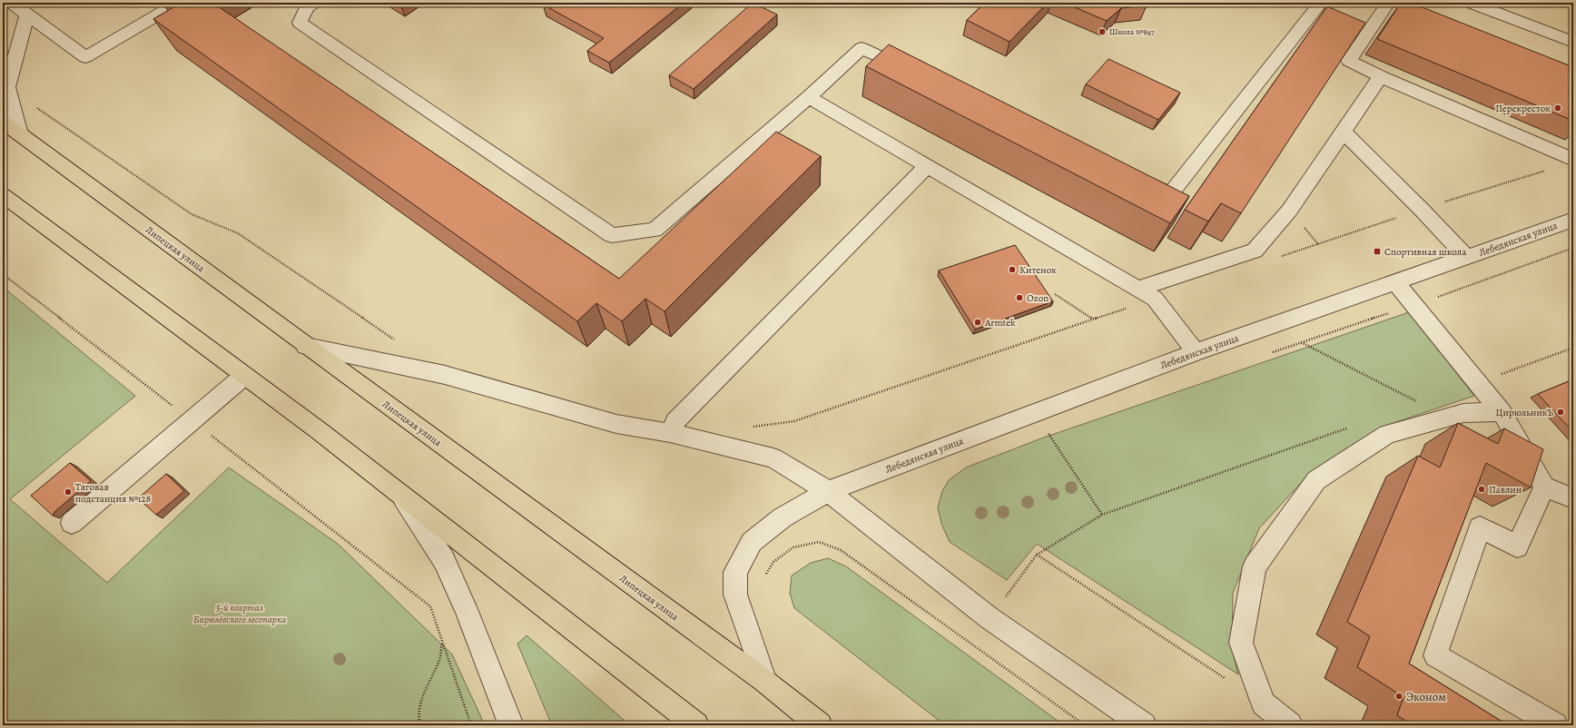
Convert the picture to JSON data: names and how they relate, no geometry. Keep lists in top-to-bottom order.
{
  "streets": {
    "main road": ["Липецкая улица"],
    "street": ["Лебедянская улица"]
  },
  "crossings": [
    ["Лебедянская улица", "Липецкая улица"]
  ],
  "parks": ["5-й квартал Бирюлёвского лесопарка"],
  "places": {
    "other": [
      "Школа №947",
      "Перекресток",
      "Китенок",
      "Ozon",
      "Armtek",
      "ЦирюльникЪ",
      "Павлин",
      "Тяговая подстанция №128",
      "Эконом"
    ],
    "transit": ["Спортивная школа"]
  }
}
